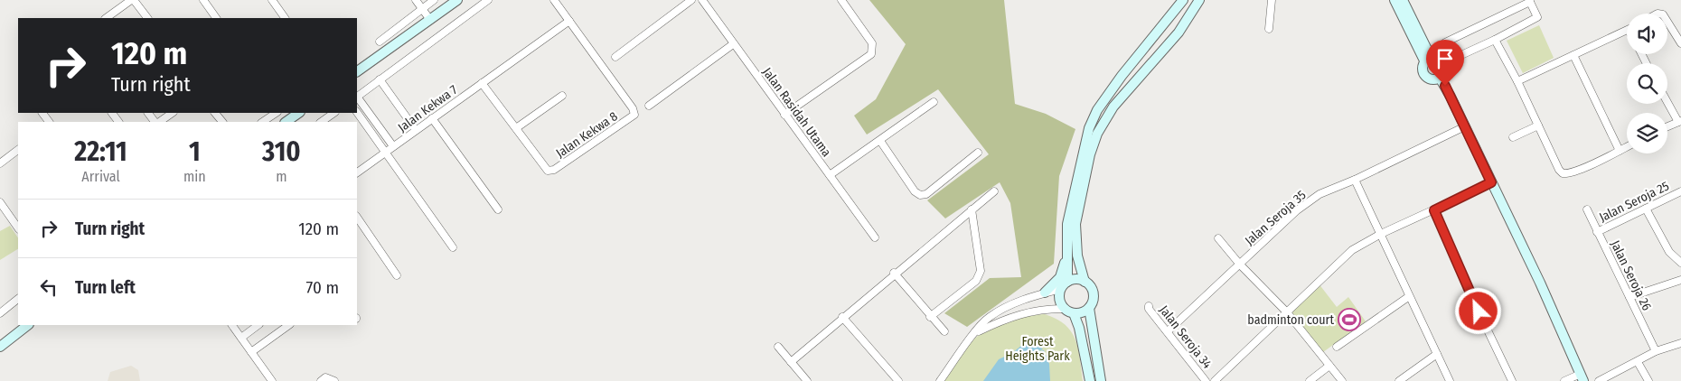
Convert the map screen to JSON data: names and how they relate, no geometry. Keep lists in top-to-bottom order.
{
  "streets": {
    "street": [
      "Jalan Kekwa 7",
      "Jalan Rasidah Utama",
      "Jalan Kekwa 8",
      "Jalan Seroja 25",
      "Jalan Seroja 35",
      "Jalan Seroja 26",
      "Jalan Seroja 34"
    ]
  },
  "crossings": [
    ["Jalan Kekwa 7", "Jalan Kekwa 8"],
    ["Jalan Seroja 25", "Jalan Seroja 26"],
    ["Jalan Seroja 35", "Jalan Seroja 34"]
  ],
  "parks": ["Forest Heights Park"],
  "places": {
    "sports": ["badminton court"]
  },
  "page": {
    "turn": ["120 m", "Turn right"],
    "eta": [
      "22:11",
      "Arrival",
      "1",
      "min",
      "310",
      "m"
    ],
    "list": [
      {
        "name": "Turn right",
        "value": "120 m"
      },
      {
        "name": "Turn left",
        "value": "70 m"
      }
    ]
  }
}
